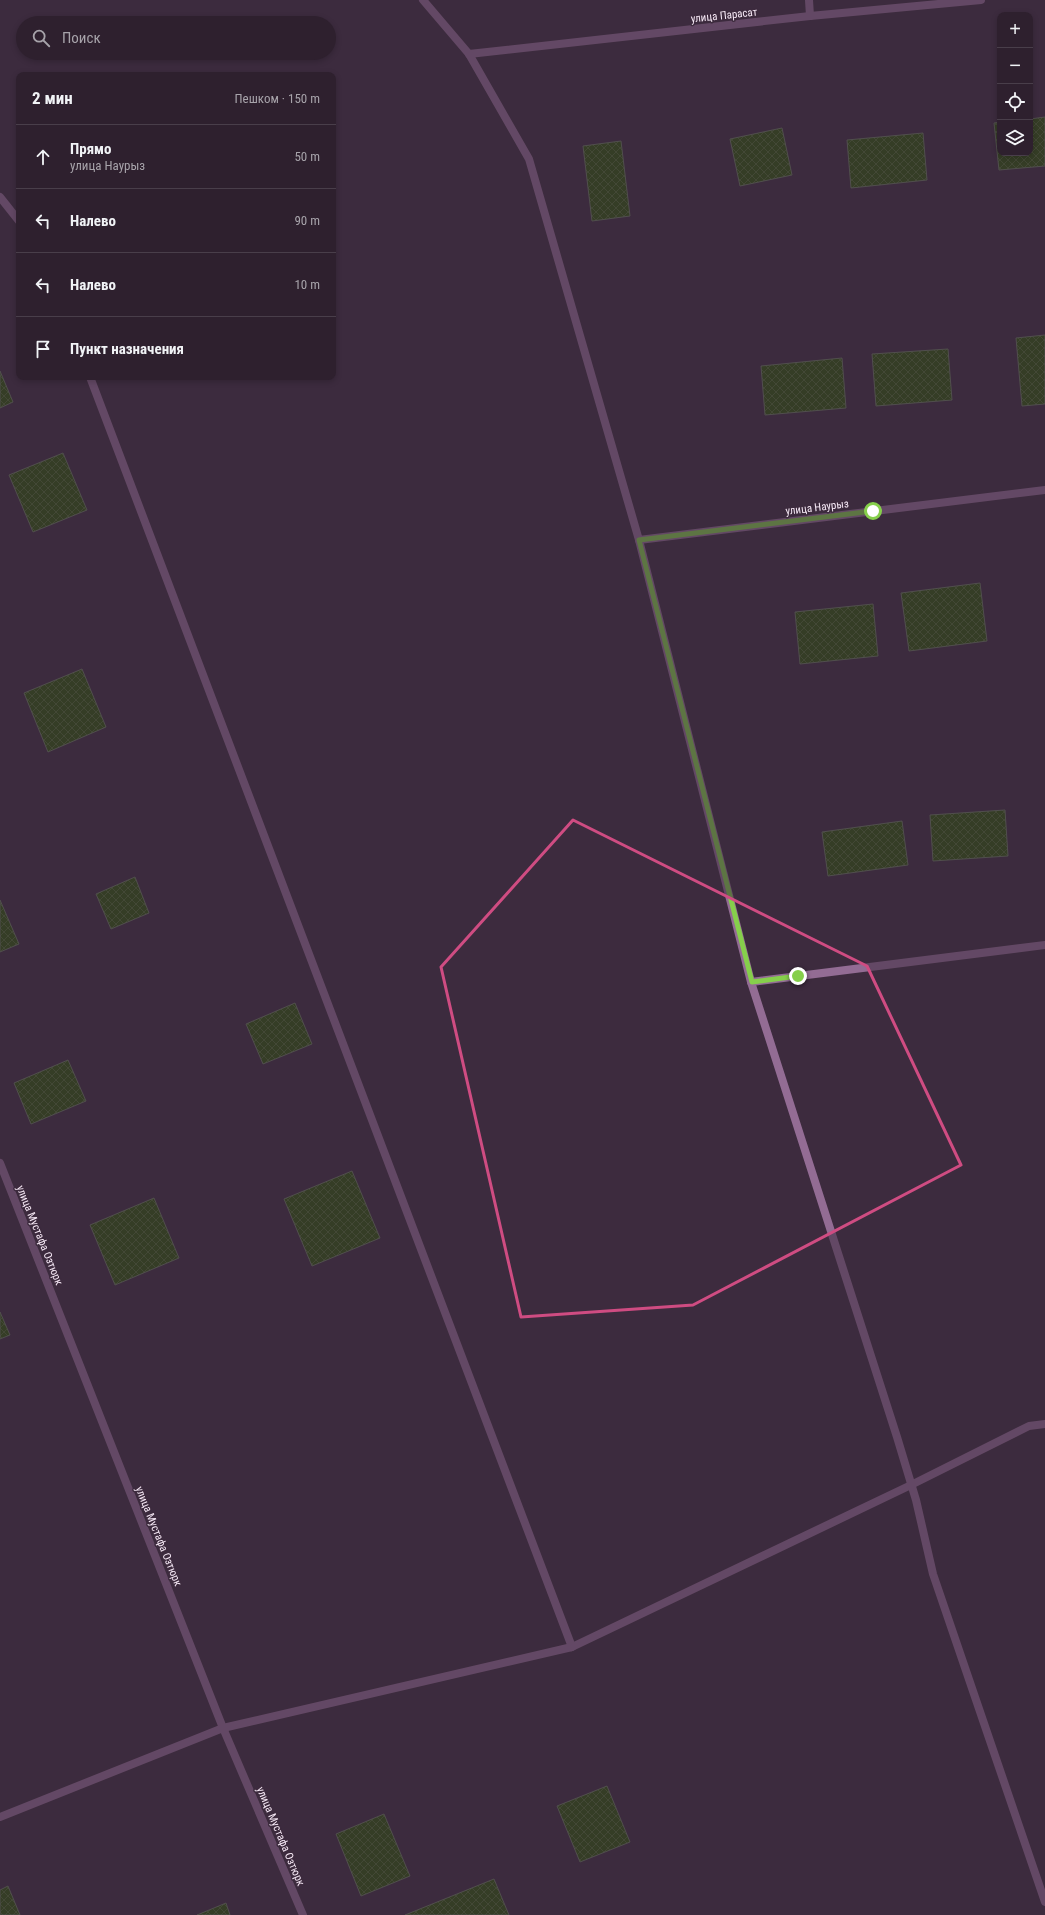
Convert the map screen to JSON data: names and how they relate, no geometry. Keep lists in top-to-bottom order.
{
  "streets": {
    "street": ["улица Парасат", "улица Наурыз", "улица Мустафа Озтюрк"]
  },
  "page": {
    "map_buttons": ["+", "−"],
    "search": "Поиск",
    "heading": ["2 мин", "Пешком · 150 m"],
    "list": [
      ["Прямо", "улица Наурыз", "50 m"],
      ["Налево", "90 m"],
      ["Налево", "10 m"],
      "Пункт назначения"
    ]
  }
}
